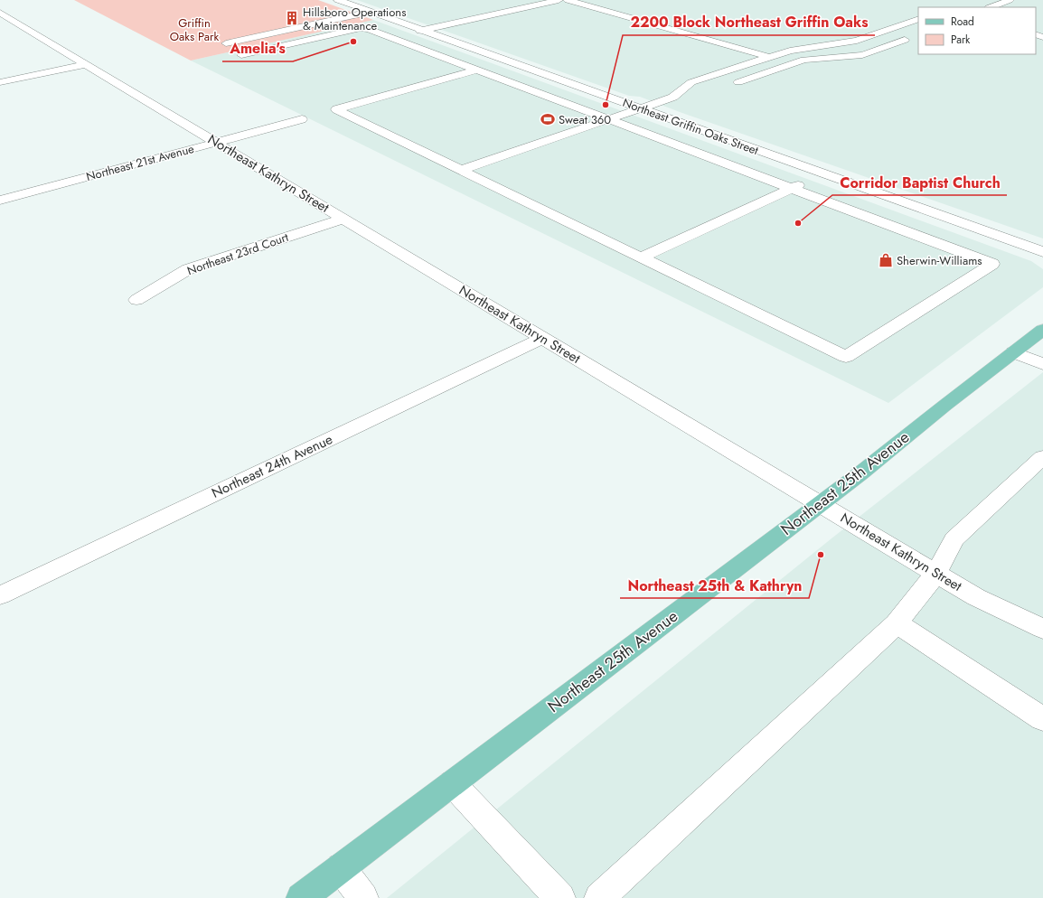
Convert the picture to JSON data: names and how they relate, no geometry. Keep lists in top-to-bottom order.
{
  "streets": {
    "main road": ["Northeast 25th Avenue"],
    "street": [
      "Northeast Griffin Oaks Street",
      "Northeast 21st Avenue",
      "Northeast Kathryn Street",
      "Northeast 23rd Court",
      "Northeast 24th Avenue"
    ]
  },
  "crossings": [
    ["Northeast 21st Avenue", "Northeast Kathryn Street"],
    ["Northeast Kathryn Street", "Northeast 23rd Court"],
    ["Northeast Kathryn Street", "Northeast 24th Avenue"],
    ["Northeast Kathryn Street", "Northeast 25th Avenue"]
  ],
  "parks": ["Griffin Oaks Park"],
  "places": {
    "building": ["Hillsboro Operations & Maintenance"],
    "other": [
      "Amelia's",
      "2200 Block Northeast Griffin Oaks",
      "Corridor Baptist Church",
      "Northeast 25th & Kathryn"
    ],
    "sports": ["Sweat 360"],
    "shop": ["Sherwin-Williams"]
  },
  "legend": ["Road", "Park"]
}
